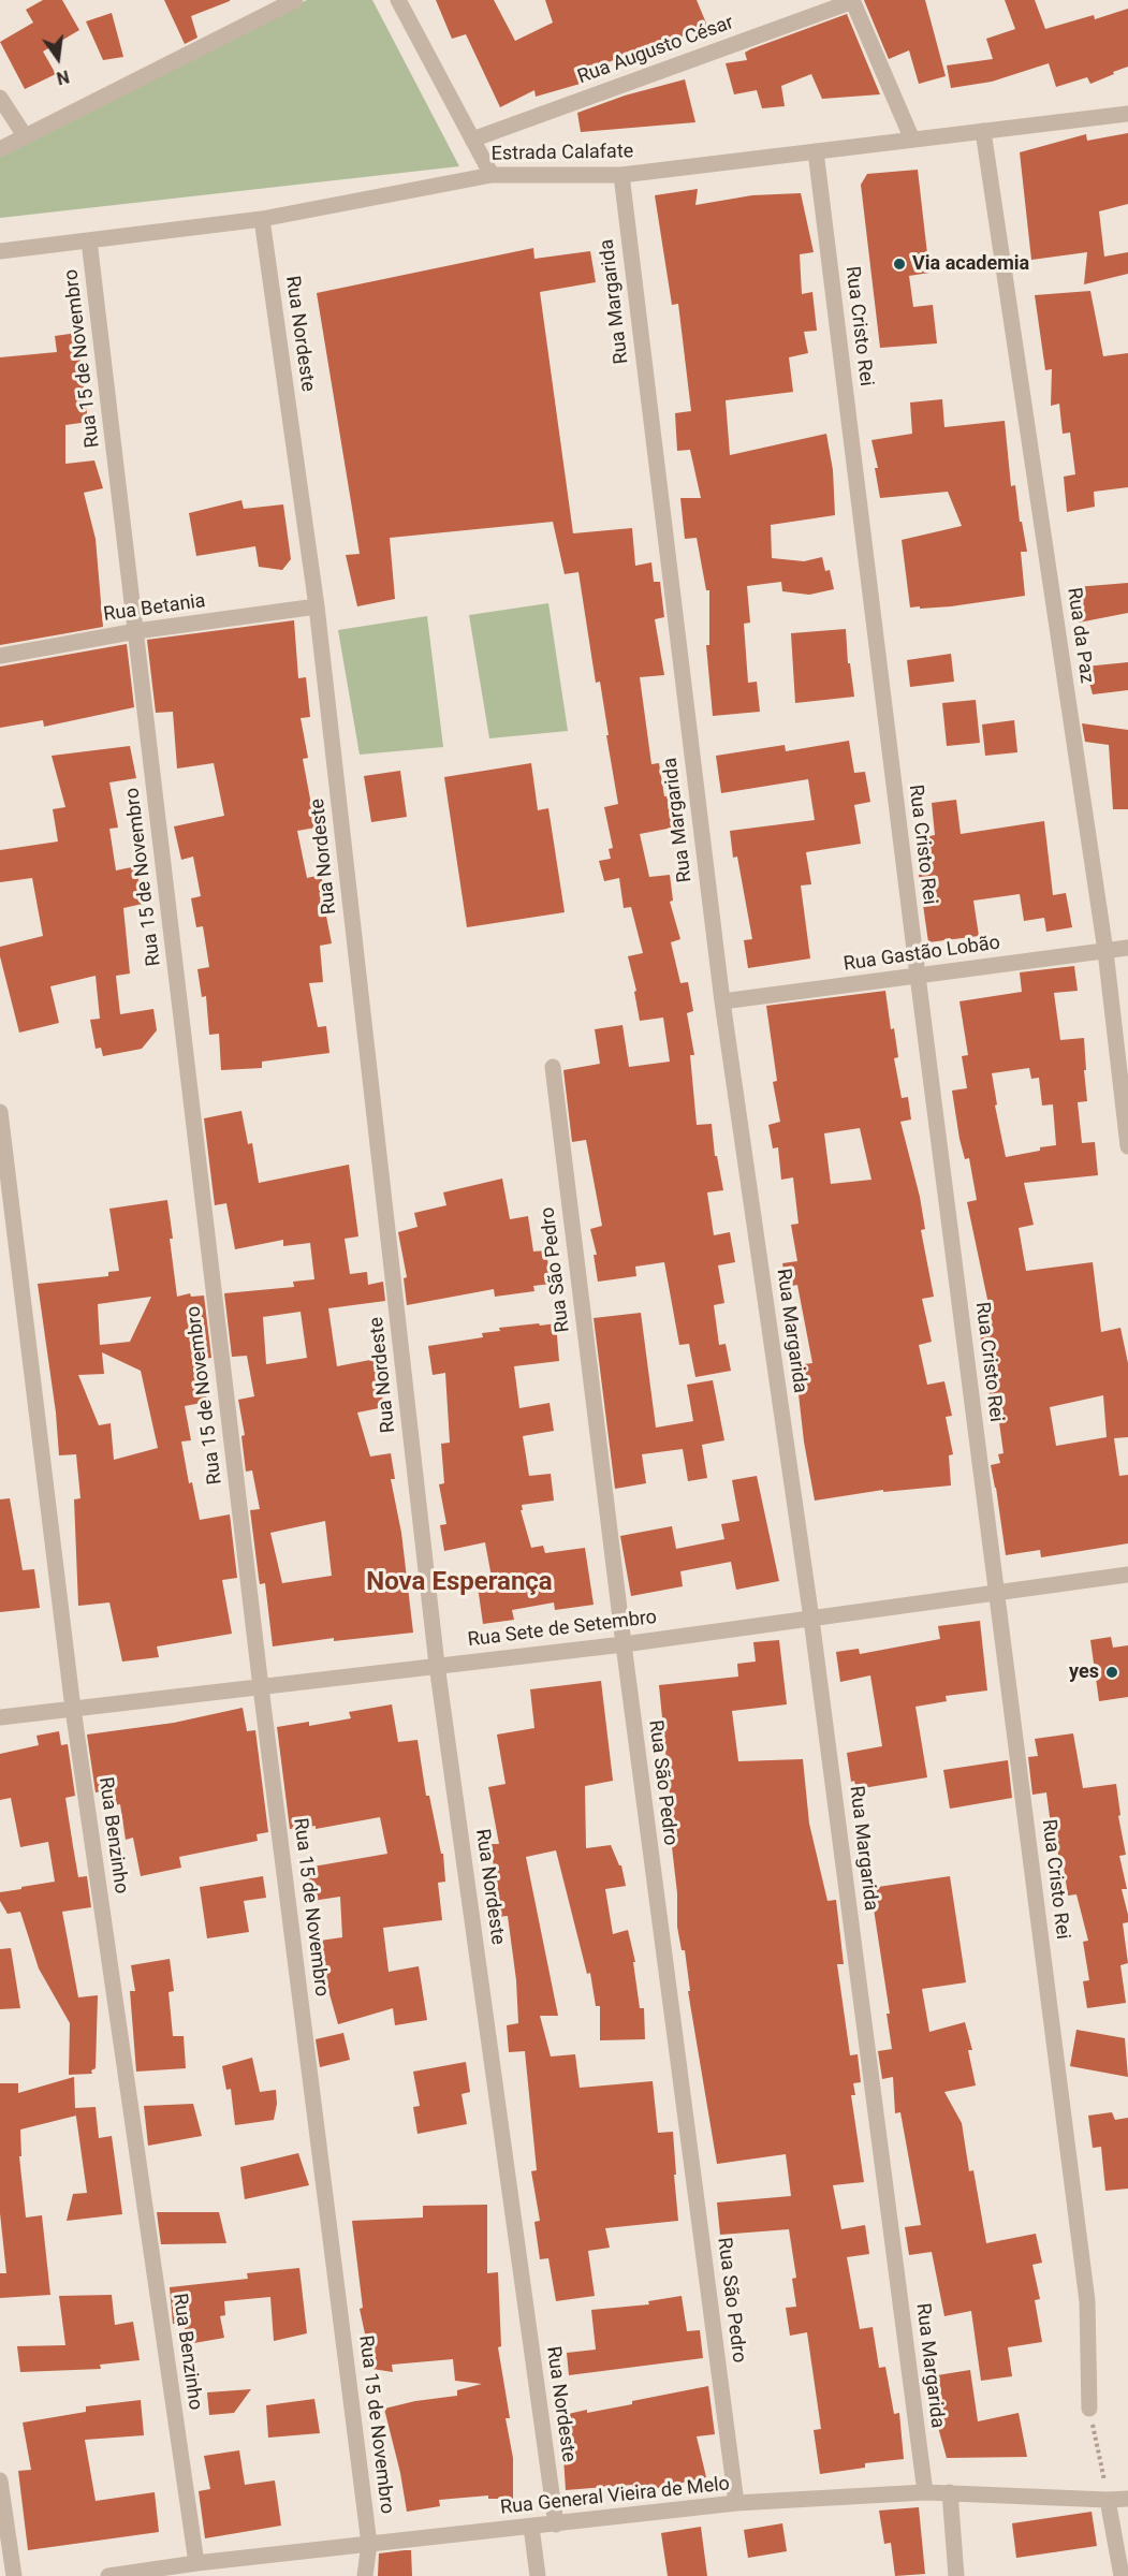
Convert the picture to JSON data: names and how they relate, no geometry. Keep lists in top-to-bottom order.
{
  "streets": {
    "street": [
      "Rua Augusto César",
      "Estrada Calafate",
      "Rua Margarida",
      "Rua Cristo Rei",
      "Rua Nordeste",
      "Rua 15 de Novembro",
      "Rua Betania",
      "Rua da Paz",
      "Rua Gastão Lobão",
      "Rua São Pedro",
      "Rua Sete de Setembro",
      "Rua Benzinho",
      "Rua General Vieira de Melo"
    ]
  },
  "crossings": [
    ["Estrada Calafate", "Rua Margarida"],
    ["Estrada Calafate", "Rua Cristo Rei"],
    ["Estrada Calafate", "Rua Nordeste"],
    ["Estrada Calafate", "Rua 15 de Novembro"],
    ["Estrada Calafate", "Rua da Paz"],
    ["Rua Margarida", "Rua Gastão Lobão"],
    ["Rua Margarida", "Rua Sete de Setembro"],
    ["Rua Margarida", "Rua General Vieira de Melo"],
    ["Rua Cristo Rei", "Rua Gastão Lobão"],
    ["Rua Cristo Rei", "Rua Sete de Setembro"],
    ["Rua Nordeste", "Rua Betania"],
    ["Rua Nordeste", "Rua Sete de Setembro"],
    ["Rua Nordeste", "Rua General Vieira de Melo"],
    ["Rua 15 de Novembro", "Rua Betania"],
    ["Rua 15 de Novembro", "Rua Sete de Setembro"],
    ["Rua 15 de Novembro", "Rua General Vieira de Melo"],
    ["Rua da Paz", "Rua Gastão Lobão"],
    ["Rua São Pedro", "Rua Sete de Setembro"],
    ["Rua São Pedro", "Rua General Vieira de Melo"],
    ["Rua Sete de Setembro", "Rua Benzinho"],
    ["Rua Benzinho", "Rua General Vieira de Melo"]
  ],
  "districts": ["Nova Esperança"],
  "places": ["Via academia", "yes"],
  "north": "bottom"
}
